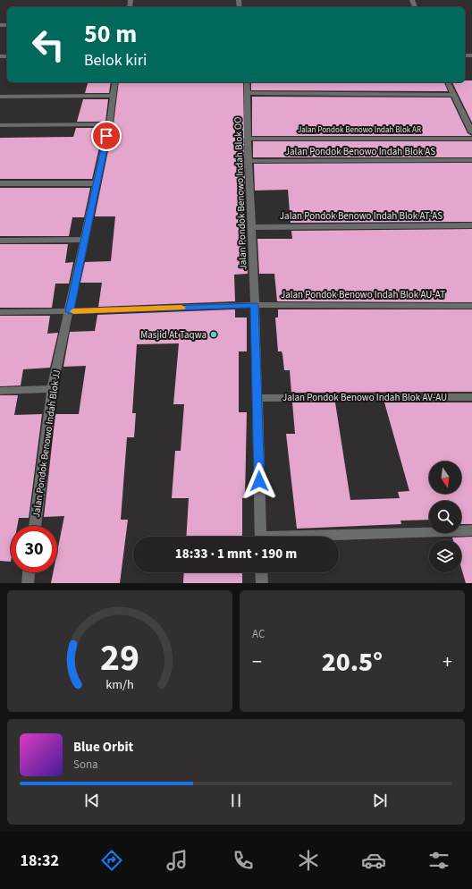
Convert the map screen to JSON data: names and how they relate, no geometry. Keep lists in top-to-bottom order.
{
  "streets": {
    "street": [
      "Jalan Pondok Benowo Indah Blok AR",
      "Jalan Pondok Benowo Indah Blok AS",
      "Jalan Pondok Benowo Indah Blok OO",
      "Jalan Pondok Benowo Indah Blok AT-AS",
      "Jalan Pondok Benowo Indah Blok AU-AT",
      "Jalan Pondok Benowo Indah Blok AV-AU",
      "Jalan Pondok Benowo Indah Blok JJ"
    ]
  },
  "crossings": [
    ["Jalan Pondok Benowo Indah Blok AR", "Jalan Pondok Benowo Indah Blok OO"],
    ["Jalan Pondok Benowo Indah Blok AS", "Jalan Pondok Benowo Indah Blok OO"],
    ["Jalan Pondok Benowo Indah Blok OO", "Jalan Pondok Benowo Indah Blok AT-AS"],
    ["Jalan Pondok Benowo Indah Blok OO", "Jalan Pondok Benowo Indah Blok AU-AT"],
    ["Jalan Pondok Benowo Indah Blok AU-AT", "Jalan Pondok Benowo Indah Blok JJ"]
  ],
  "places": ["Masjid At Taqwa"],
  "north": "bottom",
  "page": {
    "turn": ["50 m", "Belok kiri"],
    "limit": "30",
    "trip": "18:33 · 1 mnt · 190 m",
    "tile": "AC",
    "heat": ["−", "20.5°", "+"],
    "song": ["Blue Orbit", "Sona"],
    "tabs": "18:32",
    "gauge": ["29", "km/h"]
  }
}
